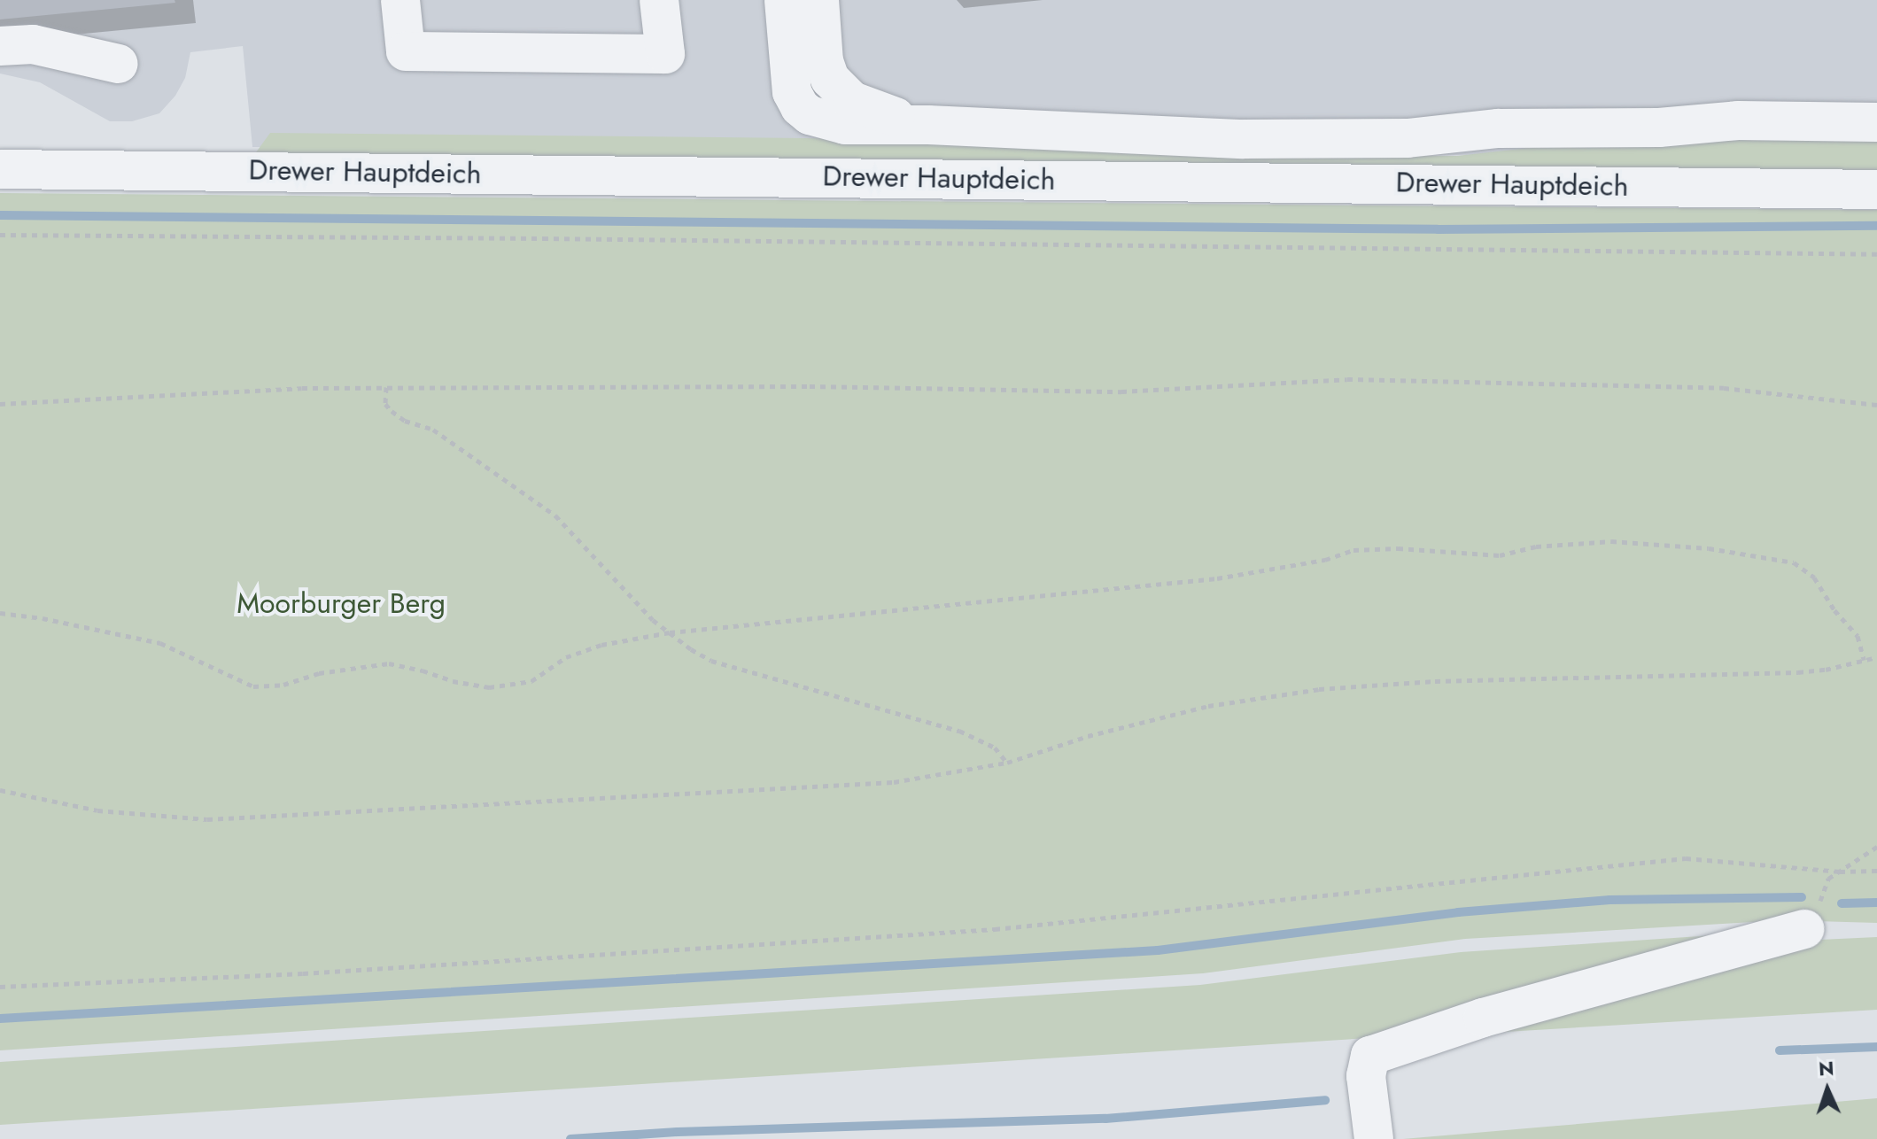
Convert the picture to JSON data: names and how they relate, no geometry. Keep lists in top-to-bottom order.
{
  "streets": {
    "street": ["Drewer Hauptdeich"]
  },
  "parks": ["Moorburger Berg"],
  "north": "top"
}
